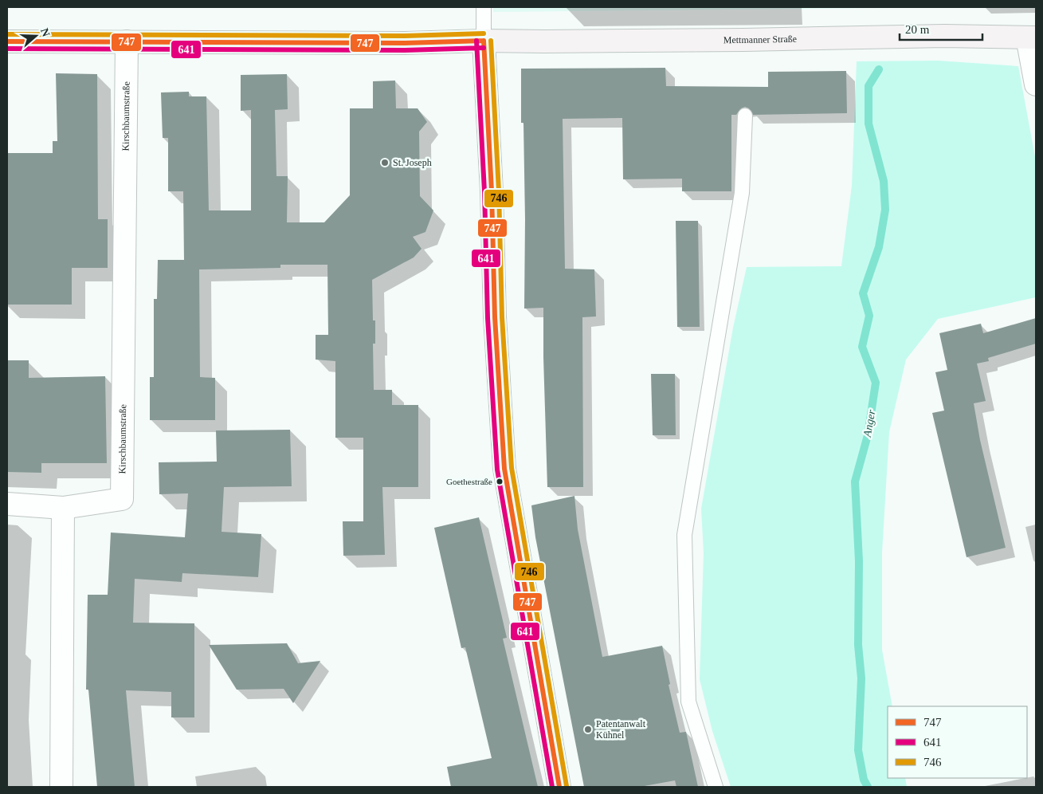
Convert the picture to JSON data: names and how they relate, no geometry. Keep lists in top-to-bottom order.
{
  "streets": {
    "main road": ["Mettmanner Straße"],
    "street": ["Kirschbaumstraße"]
  },
  "crossings": [
    ["Mettmanner Straße", "Kirschbaumstraße"]
  ],
  "water": ["Anger"],
  "places": ["St. Joseph", "Goethestraße", "Patentanwalt Kühnel"],
  "lines": ["transit line 746", "transit line 747", "transit line 641"],
  "legend": ["747", "641", "746"],
  "scale_bar": "20 m",
  "north": "right"
}
